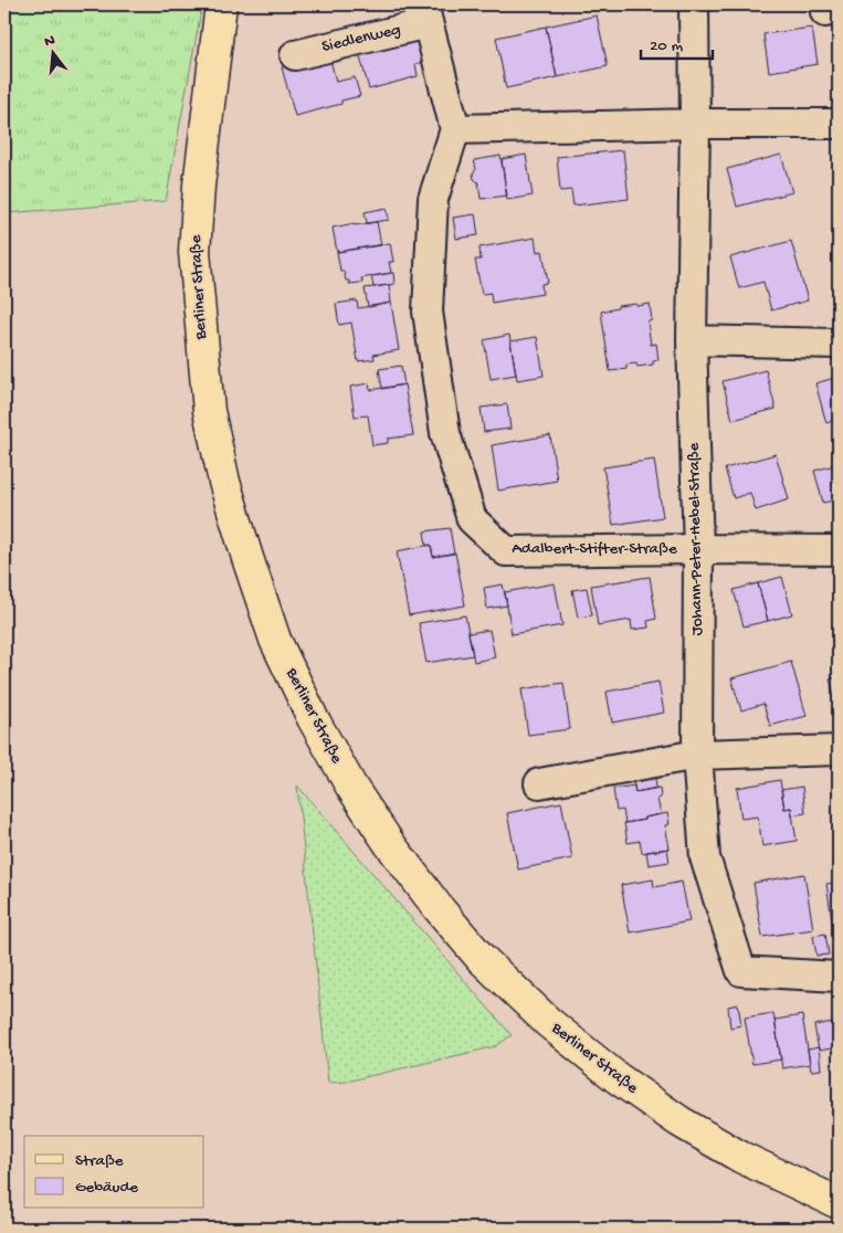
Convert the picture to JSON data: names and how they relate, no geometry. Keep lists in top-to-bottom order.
{
  "streets": {
    "main road": ["Berliner Straße"],
    "street": ["Siedlenweg", "Johann-Peter-Hebel-Straße", "Adalbert-Stifter-Straße"]
  },
  "crossings": [
    ["Siedlenweg", "Adalbert-Stifter-Straße"],
    ["Johann-Peter-Hebel-Straße", "Adalbert-Stifter-Straße"]
  ],
  "legend": ["Straße", "Gebäude"],
  "scale_bar": "20 m",
  "north": "top"
}
